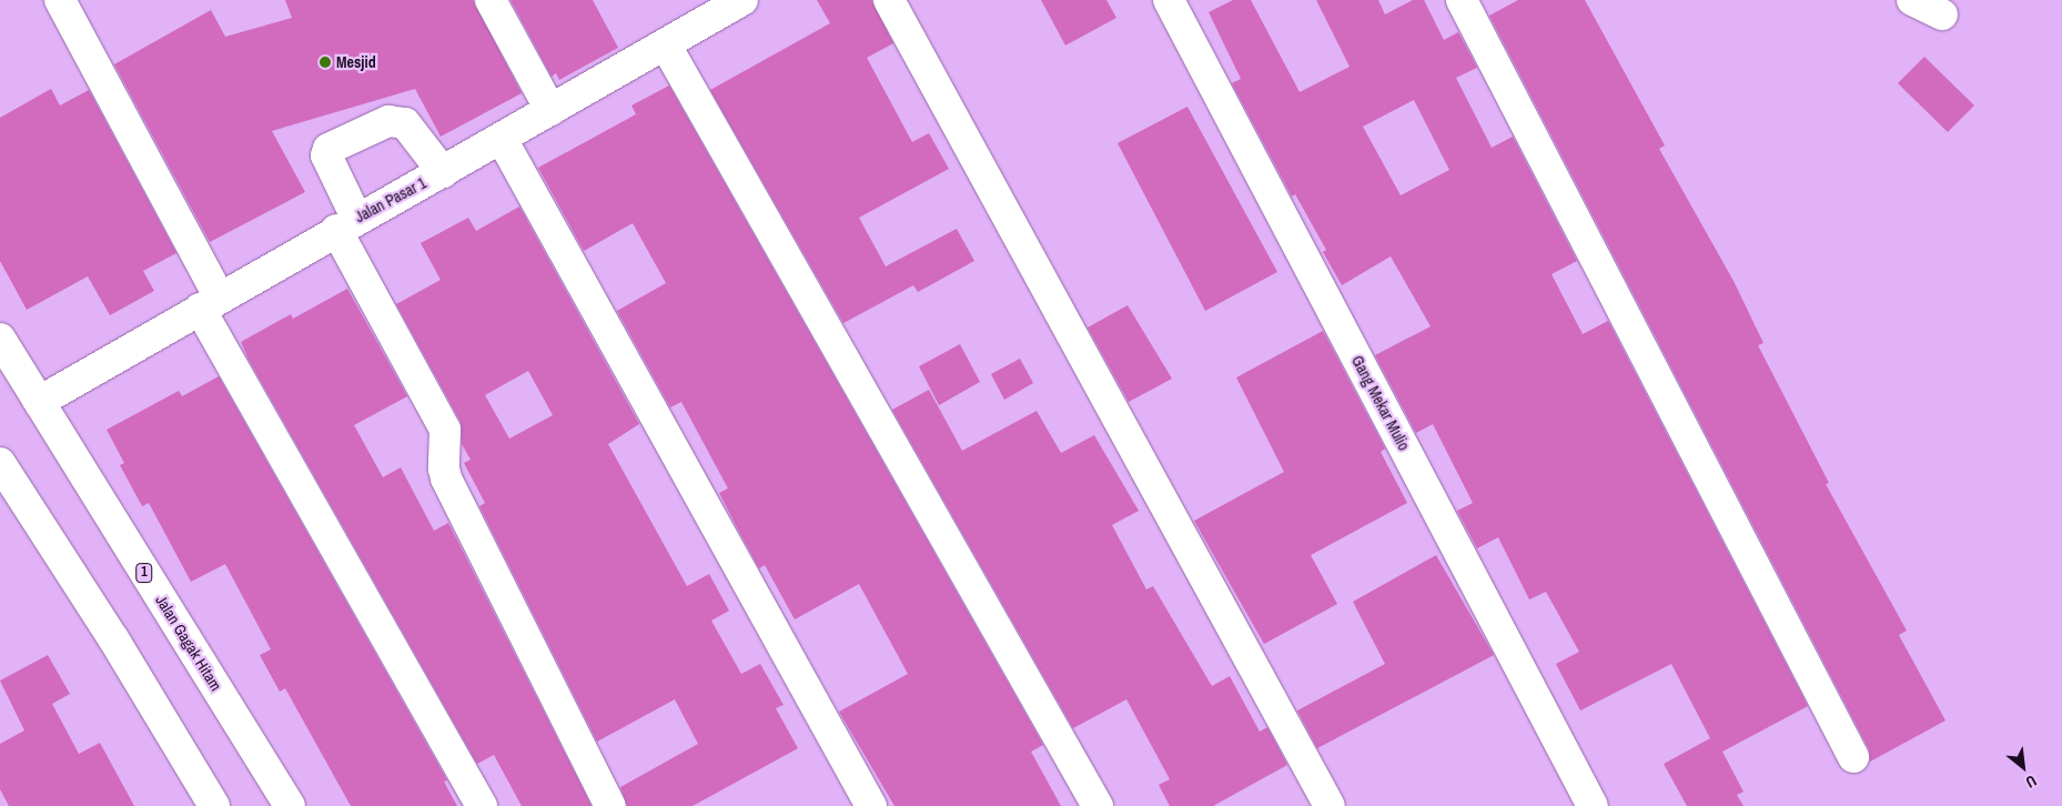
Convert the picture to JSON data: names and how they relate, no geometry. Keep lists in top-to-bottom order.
{
  "streets": {
    "main road": [
      "Jalan Pasar 1",
      "Gang Mekar Mulio",
      "1",
      "Jalan Gagak Hitam"
    ]
  },
  "crossings": [
    ["Jalan Pasar 1", "Jalan Gagak Hitam"]
  ],
  "places": ["Mesjid"],
  "north": "bottom right"
}
